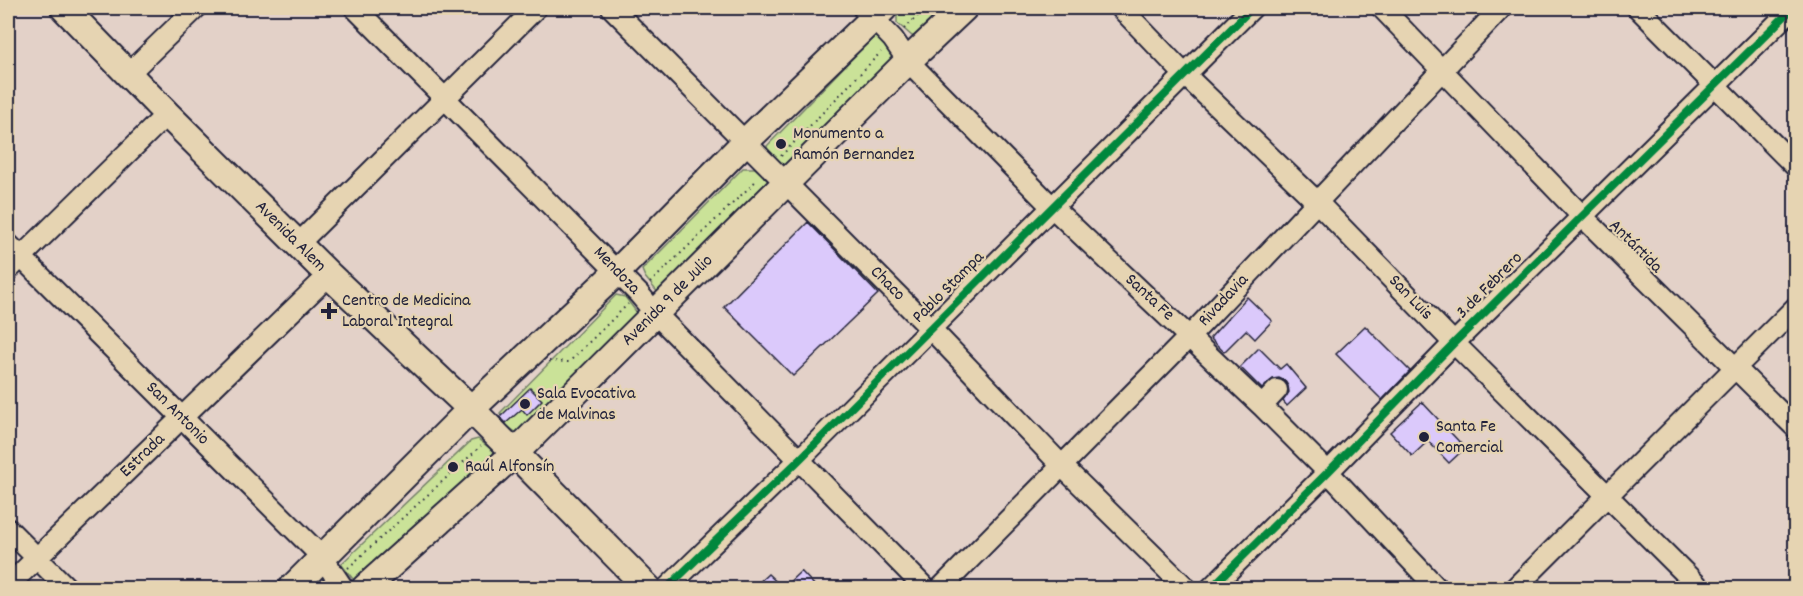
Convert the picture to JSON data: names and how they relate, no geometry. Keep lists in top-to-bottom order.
{
  "streets": {
    "main road": ["Avenida Alem", "Avenida 9 de Julio"],
    "street": [
      "Antártida",
      "Mendoza",
      "Chaco",
      "3 de Febrero",
      "Pablo Stampa",
      "Santa Fe",
      "San Luis",
      "Rivadavia",
      "San Antonio",
      "Estrada"
    ]
  },
  "crossings": [
    ["Avenida Alem", "Avenida 9 de Julio"],
    ["Avenida Alem", "Estrada"],
    ["Antártida", "3 de Febrero"],
    ["Antártida", "Rivadavia"],
    ["Mendoza", "Pablo Stampa"],
    ["Mendoza", "Avenida 9 de Julio"],
    ["Chaco", "Pablo Stampa"],
    ["Chaco", "Avenida 9 de Julio"],
    ["Chaco", "Rivadavia"],
    ["3 de Febrero", "Santa Fe"],
    ["3 de Febrero", "San Luis"],
    ["Pablo Stampa", "Santa Fe"],
    ["Pablo Stampa", "San Luis"],
    ["Santa Fe", "Avenida 9 de Julio"],
    ["Santa Fe", "Rivadavia"],
    ["San Luis", "Rivadavia"],
    ["San Antonio", "Estrada"]
  ],
  "places": {
    "other": [
      "Monumento a Ramón Bernandez",
      "Sala Evocativa de Malvinas",
      "Santa Fe Comercial",
      "Raúl Alfonsín"
    ],
    "health": ["Centro de Medicina Laboral Integral"]
  }
}
